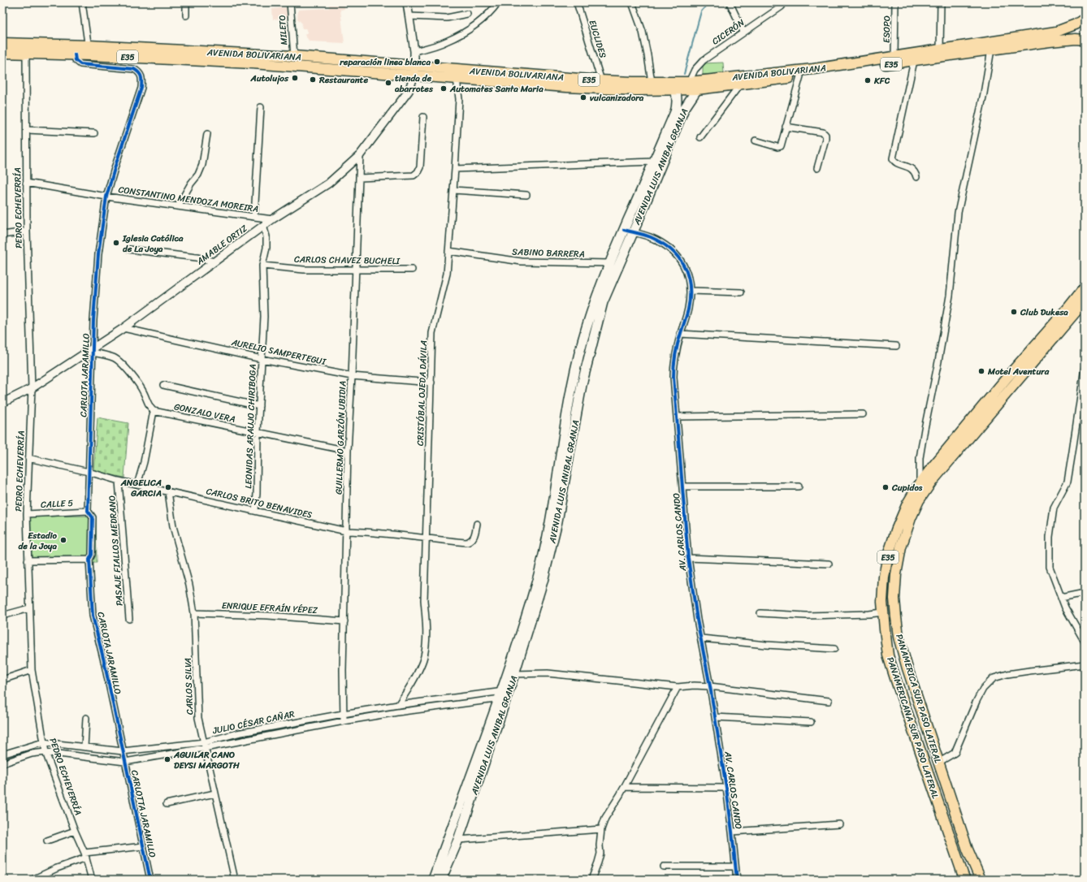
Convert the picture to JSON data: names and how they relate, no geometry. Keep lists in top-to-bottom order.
{
  "streets": {
    "highway": [
      "AVENIDA BOLIVARIANA",
      "E35",
      "PANAMERICA SUR PASO LATERAL",
      "PANAMERICANA SUR PASO LATERAL"
    ],
    "main road": ["AVENIDA LUIS ANIBAL GRANJA"],
    "street": [
      "ESOPO",
      "MILETO",
      "CICERÓN",
      "EUCLIDES",
      "CONSTANTINO MENDOZA MOREIRA",
      "PEDRO ECHEVERRÍA",
      "AMABLE ORTIZ",
      "SABINO BARRERA",
      "CARLOS CHAVEZ BUCHELI",
      "AURELIO SAMPERTEGUI",
      "CARLOTA JARAMILLO",
      "CRISTÓBAL OJEDA DÁVILA",
      "GONZALO VERA",
      "LEONIDAS ARAUJO CHIRIBOGA",
      "GUILLERMO GARZÓN UBIDIA",
      "CARLOS BRITO BENAVIDES",
      "CALLE 5",
      "AV. CARLOS CANDO",
      "PASAJE FIALLOS MEDRANO",
      "ENRIQUE EFRAÍN YÉPEZ",
      "CARLOS SILVA",
      "JULIO CÉSAR CAÑAR",
      "CARLOTTA JARAMILLO"
    ]
  },
  "crossings": [
    ["ESOPO", "AVENIDA BOLIVARIANA"],
    ["MILETO", "AVENIDA BOLIVARIANA"],
    ["CICERÓN", "AVENIDA BOLIVARIANA"],
    ["EUCLIDES", "AVENIDA BOLIVARIANA"],
    ["AVENIDA BOLIVARIANA", "AVENIDA LUIS ANIBAL GRANJA"],
    ["AVENIDA BOLIVARIANA", "PEDRO ECHEVERRÍA"],
    ["AVENIDA BOLIVARIANA", "AMABLE ORTIZ"],
    ["AVENIDA BOLIVARIANA", "CARLOTA JARAMILLO"],
    ["AVENIDA BOLIVARIANA", "CRISTÓBAL OJEDA DÁVILA"],
    ["AVENIDA LUIS ANIBAL GRANJA", "SABINO BARRERA"],
    ["AVENIDA LUIS ANIBAL GRANJA", "AV. CARLOS CANDO"],
    ["AVENIDA LUIS ANIBAL GRANJA", "JULIO CÉSAR CAÑAR"],
    ["CONSTANTINO MENDOZA MOREIRA", "PEDRO ECHEVERRÍA"],
    ["CONSTANTINO MENDOZA MOREIRA", "AMABLE ORTIZ"],
    ["CONSTANTINO MENDOZA MOREIRA", "CARLOTA JARAMILLO"],
    ["PEDRO ECHEVERRÍA", "AMABLE ORTIZ"],
    ["PEDRO ECHEVERRÍA", "CARLOS BRITO BENAVIDES"],
    ["PEDRO ECHEVERRÍA", "CALLE 5"],
    ["PEDRO ECHEVERRÍA", "JULIO CÉSAR CAÑAR"],
    ["AMABLE ORTIZ", "AURELIO SAMPERTEGUI"],
    ["AMABLE ORTIZ", "CARLOTA JARAMILLO"],
    ["AMABLE ORTIZ", "LEONIDAS ARAUJO CHIRIBOGA"],
    ["AMABLE ORTIZ", "GUILLERMO GARZÓN UBIDIA"],
    ["SABINO BARRERA", "CRISTÓBAL OJEDA DÁVILA"],
    ["CARLOS CHAVEZ BUCHELI", "LEONIDAS ARAUJO CHIRIBOGA"],
    ["CARLOS CHAVEZ BUCHELI", "GUILLERMO GARZÓN UBIDIA"],
    ["AURELIO SAMPERTEGUI", "CRISTÓBAL OJEDA DÁVILA"],
    ["AURELIO SAMPERTEGUI", "LEONIDAS ARAUJO CHIRIBOGA"],
    ["AURELIO SAMPERTEGUI", "GUILLERMO GARZÓN UBIDIA"],
    ["CARLOTA JARAMILLO", "CARLOS BRITO BENAVIDES"],
    ["CARLOTA JARAMILLO", "CALLE 5"],
    ["CARLOTA JARAMILLO", "JULIO CÉSAR CAÑAR"],
    ["CARLOTA JARAMILLO", "CARLOTTA JARAMILLO"],
    ["CRISTÓBAL OJEDA DÁVILA", "CARLOS BRITO BENAVIDES"],
    ["CRISTÓBAL OJEDA DÁVILA", "JULIO CÉSAR CAÑAR"],
    ["GONZALO VERA", "LEONIDAS ARAUJO CHIRIBOGA"],
    ["GONZALO VERA", "GUILLERMO GARZÓN UBIDIA"],
    ["LEONIDAS ARAUJO CHIRIBOGA", "CARLOS BRITO BENAVIDES"],
    ["GUILLERMO GARZÓN UBIDIA", "CARLOS BRITO BENAVIDES"],
    ["GUILLERMO GARZÓN UBIDIA", "ENRIQUE EFRAÍN YÉPEZ"],
    ["GUILLERMO GARZÓN UBIDIA", "JULIO CÉSAR CAÑAR"],
    ["CARLOS BRITO BENAVIDES", "PASAJE FIALLOS MEDRANO"],
    ["CARLOS BRITO BENAVIDES", "CARLOS SILVA"],
    ["ENRIQUE EFRAÍN YÉPEZ", "CARLOS SILVA"],
    ["CARLOS SILVA", "JULIO CÉSAR CAÑAR"],
    ["JULIO CÉSAR CAÑAR", "CARLOTTA JARAMILLO"]
  ],
  "places": [
    "reparación linea blanca",
    "Autolujos",
    "Restaurante",
    "KFC",
    "tienda de abarrotes",
    "Automates Santa Maria",
    "vulcanizadora",
    "Iglesia Católica de La Joya",
    "Club Dukesa",
    "Motel Aventura",
    "ANGELICA GARCIA",
    "Cupidos",
    "Estadio de la Joya",
    "AGUILAR CANO DEYSI MARGOTH"
  ]
}
